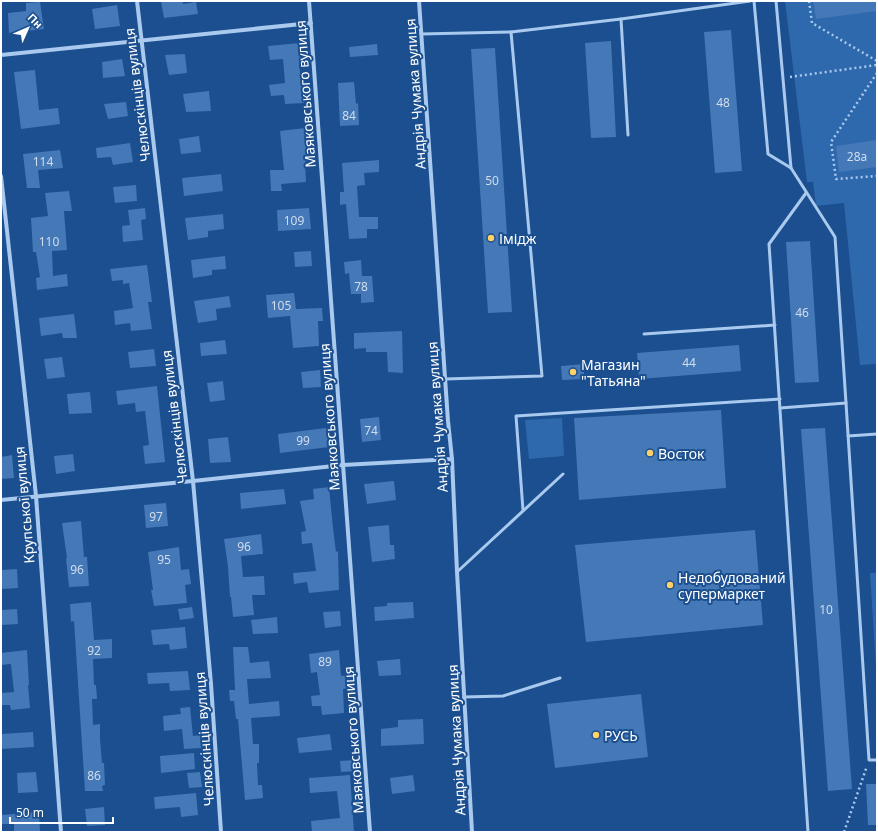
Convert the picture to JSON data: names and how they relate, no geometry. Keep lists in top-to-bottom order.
{
  "streets": {
    "street": [
      "Маяковського вулиця",
      "Андрія Чумака вулиця",
      "Челюскінців вулиця",
      "Крупської вулиця"
    ]
  },
  "places": [
    "Імідж",
    "Магазин \"Татьяна\"",
    "Восток",
    "Недобудований супермаркет",
    "РУСЬ"
  ],
  "house_numbers": [
    "48",
    "84",
    "28а",
    "114",
    "50",
    "109",
    "110",
    "78",
    "105",
    "46",
    "44",
    "74",
    "99",
    "97",
    "96",
    "95",
    "96",
    "10",
    "92",
    "89",
    "86"
  ],
  "scale_bar": "50 m",
  "north": "top right"
}
